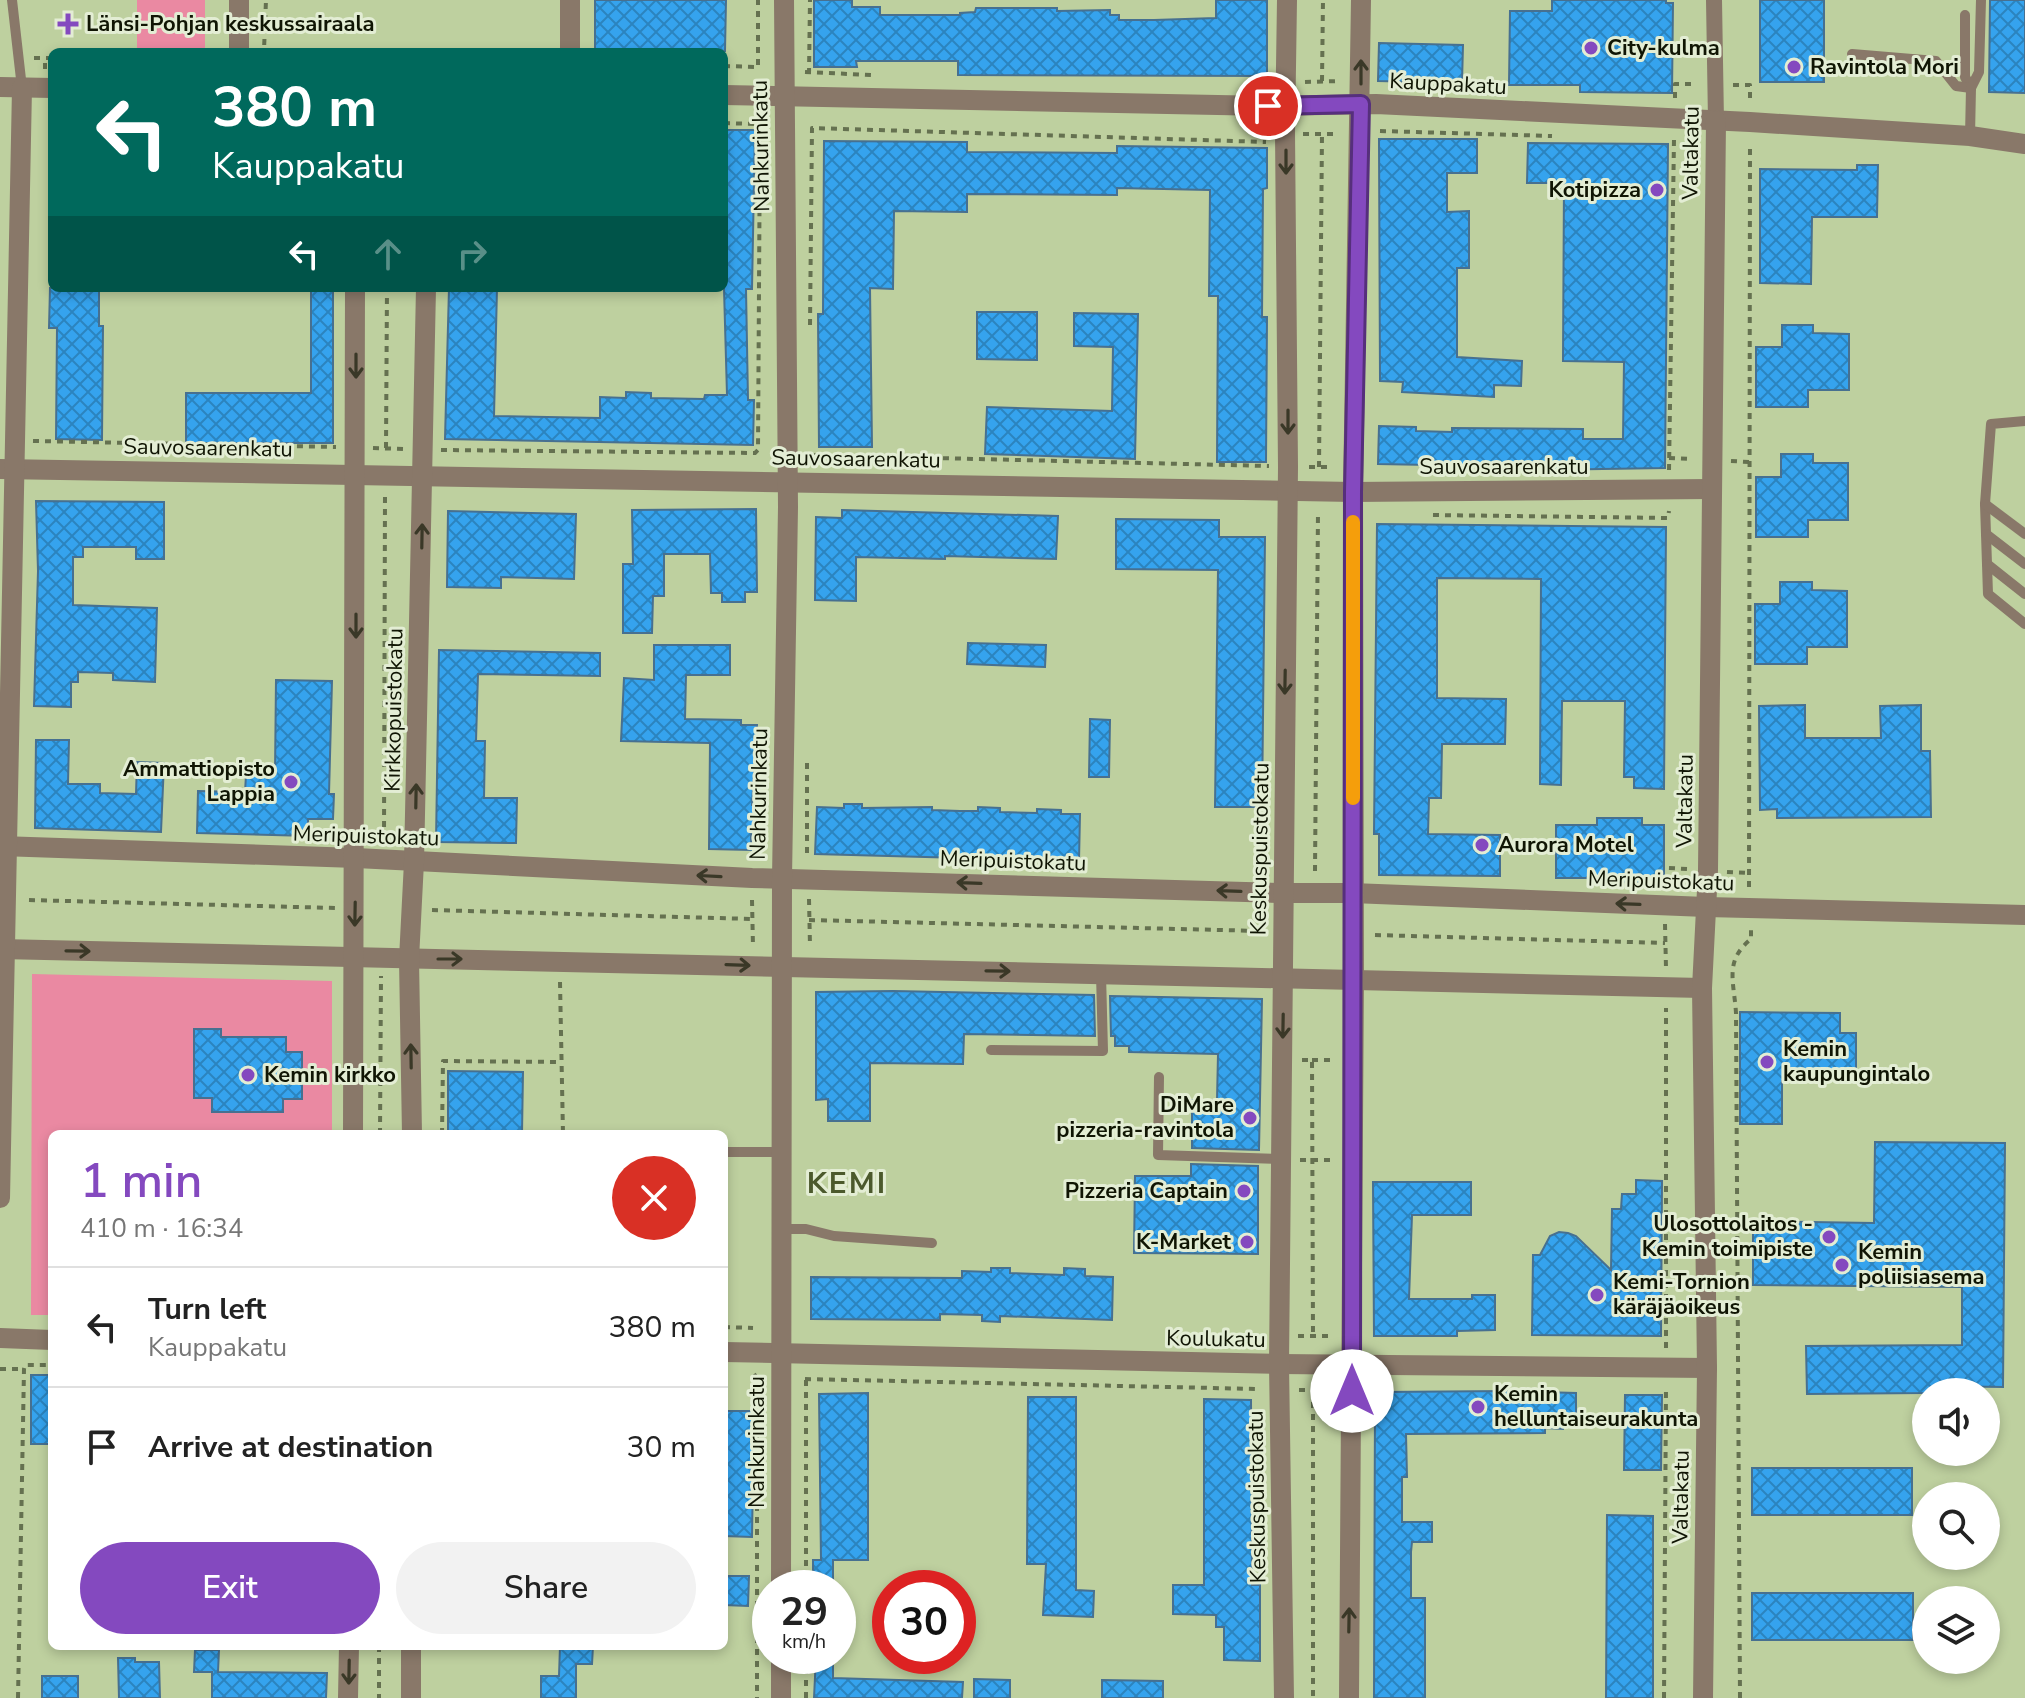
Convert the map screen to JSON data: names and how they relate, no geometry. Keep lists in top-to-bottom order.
{
  "streets": {
    "street": [
      "Kauppakatu",
      "Nahkurinkatu",
      "Valtakatu",
      "Sauvosaarenkatu",
      "Kirkkopuistokatu",
      "Meripuistokatu",
      "Keskuspuistokatu",
      "Koulukatu"
    ]
  },
  "crossings": [
    ["Kauppakatu", "Nahkurinkatu"],
    ["Kauppakatu", "Valtakatu"],
    ["Kauppakatu", "Keskuspuistokatu"],
    ["Nahkurinkatu", "Sauvosaarenkatu"],
    ["Nahkurinkatu", "Meripuistokatu"],
    ["Nahkurinkatu", "Koulukatu"],
    ["Valtakatu", "Sauvosaarenkatu"],
    ["Valtakatu", "Meripuistokatu"],
    ["Valtakatu", "Koulukatu"],
    ["Sauvosaarenkatu", "Kirkkopuistokatu"],
    ["Sauvosaarenkatu", "Keskuspuistokatu"],
    ["Kirkkopuistokatu", "Meripuistokatu"],
    ["Meripuistokatu", "Keskuspuistokatu"],
    ["Keskuspuistokatu", "Koulukatu"]
  ],
  "districts": ["KEMI"],
  "places": {
    "health": ["Länsi-Pohjan keskussairaala"],
    "other": [
      "City-kulma",
      "Ravintola Mori",
      "Kotipizza",
      "Ammattiopisto Lappia",
      "Aurora Motel",
      "Kemin kaupungintalo",
      "Kemin kirkko",
      "DiMare pizzeria-ravintola",
      "Pizzeria Captain",
      "Ulosottolaitos - Kemin toimipiste",
      "K-Market",
      "Kemin poliisiasema",
      "Kemi-Tornion käräjäoikeus",
      "Kemin helluntaiseurakunta"
    ]
  },
  "page": {
    "turn": ["380 m", "Kauppakatu"],
    "heading": ["1 min", "410 m · 16:34"],
    "list": [
      {
        "name": "Turn left",
        "note": "Kauppakatu",
        "value": "380 m"
      },
      {
        "name": "Arrive at destination",
        "value": "30 m"
      }
    ],
    "buttons": ["Exit", "Share"],
    "speed": "29 km/h",
    "limit": "30"
  }
}
